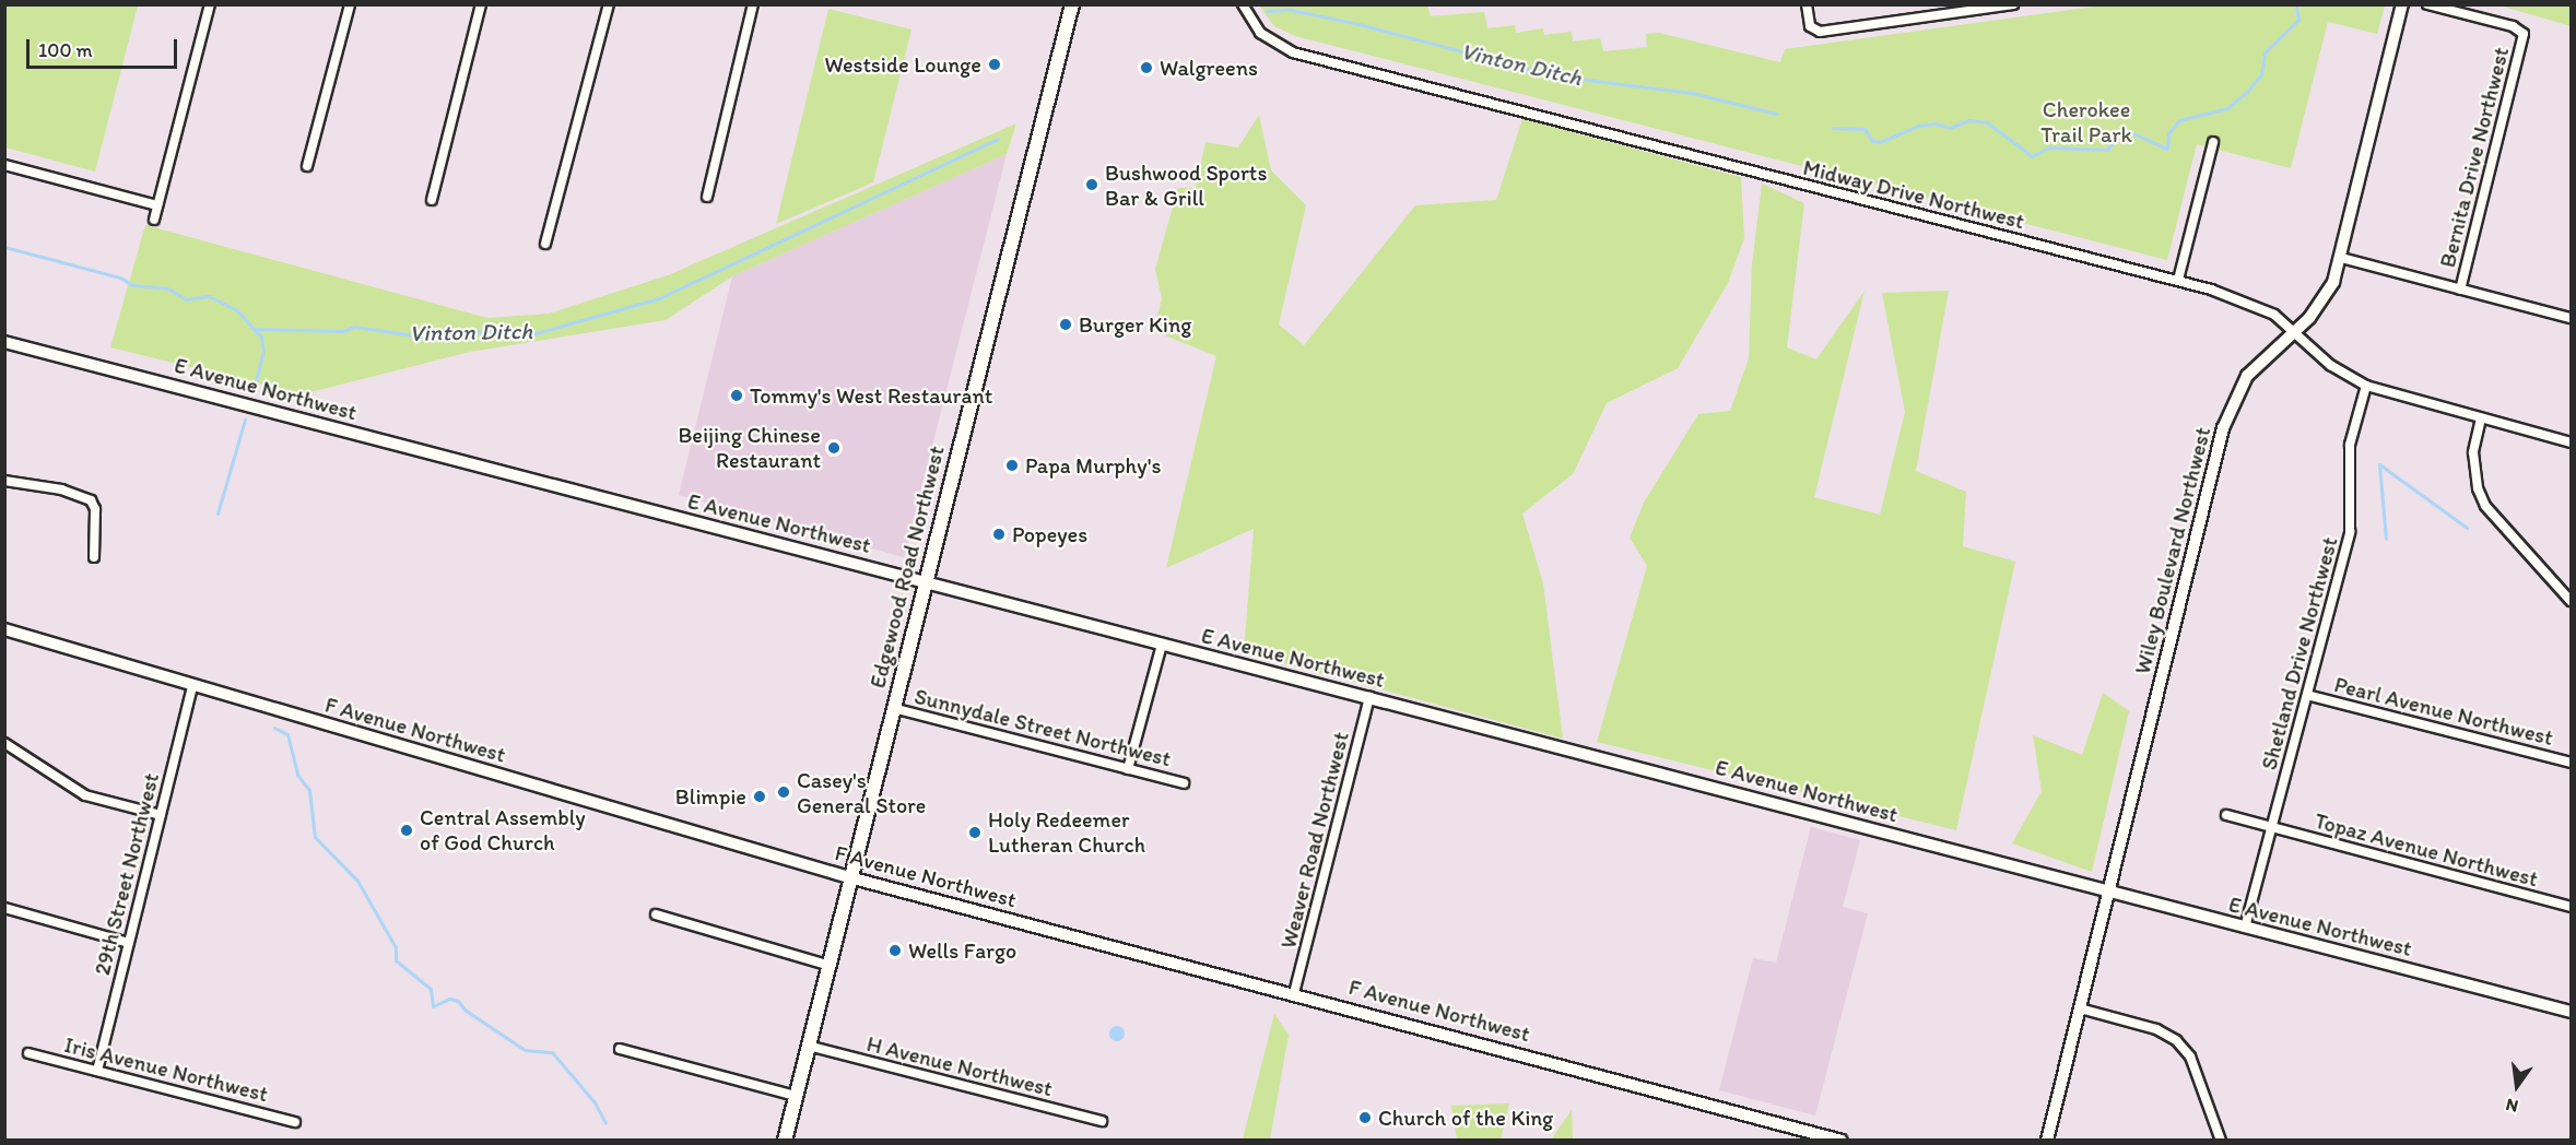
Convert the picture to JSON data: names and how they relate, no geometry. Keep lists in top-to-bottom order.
{
  "streets": {
    "main road": ["Edgewood Road Northwest"],
    "street": [
      "Bernita Drive Northwest",
      "Midway Drive Northwest",
      "E Avenue Northwest",
      "Wiley Boulevard Northwest",
      "Shetland Drive Northwest",
      "Pearl Avenue Northwest",
      "Sunnydale Street Northwest",
      "F Avenue Northwest",
      "Weaver Road Northwest",
      "Topaz Avenue Northwest",
      "29th Street Northwest",
      "H Avenue Northwest",
      "Iris Avenue Northwest"
    ]
  },
  "crossings": [
    ["Midway Drive Northwest", "Wiley Boulevard Northwest"],
    ["Midway Drive Northwest", "Shetland Drive Northwest"],
    ["E Avenue Northwest", "Wiley Boulevard Northwest"],
    ["E Avenue Northwest", "Edgewood Road Northwest"],
    ["E Avenue Northwest", "Shetland Drive Northwest"],
    ["E Avenue Northwest", "Weaver Road Northwest"],
    ["Edgewood Road Northwest", "Sunnydale Street Northwest"],
    ["Edgewood Road Northwest", "F Avenue Northwest"],
    ["Edgewood Road Northwest", "H Avenue Northwest"],
    ["Shetland Drive Northwest", "Pearl Avenue Northwest"],
    ["Shetland Drive Northwest", "Topaz Avenue Northwest"],
    ["F Avenue Northwest", "Weaver Road Northwest"],
    ["F Avenue Northwest", "29th Street Northwest"],
    ["29th Street Northwest", "Iris Avenue Northwest"]
  ],
  "water": ["Vinton Ditch"],
  "parks": ["Cherokee Trail Park"],
  "places": [
    "Westside Lounge",
    "Walgreens",
    "Bushwood Sports Bar & Grill",
    "Burger King",
    "Tommy's West Restaurant",
    "Beijing Chinese Restaurant",
    "Papa Murphy's",
    "Popeyes",
    "Casey's General Store",
    "Blimpie",
    "Central Assembly of God Church",
    "Holy Redeemer Lutheran Church",
    "Wells Fargo",
    "Church of the King"
  ],
  "scale_bar": "100 m",
  "north": "bottom"
}
